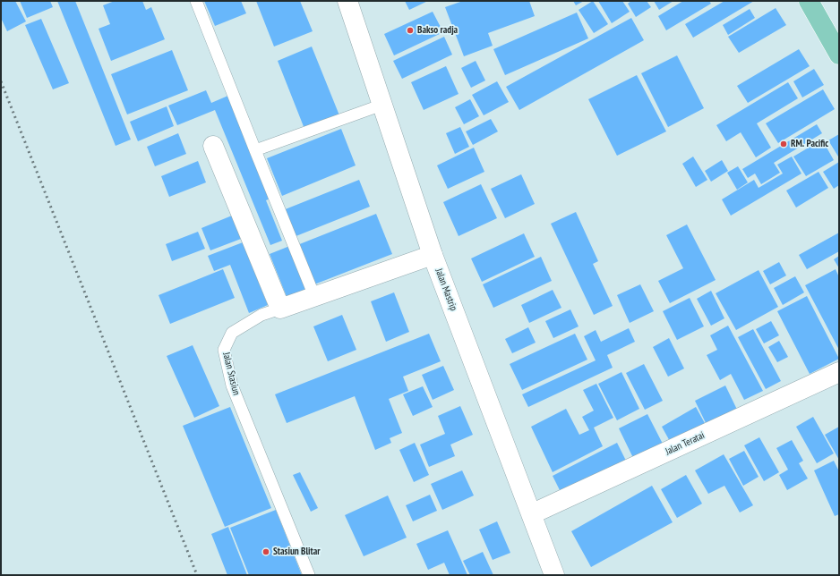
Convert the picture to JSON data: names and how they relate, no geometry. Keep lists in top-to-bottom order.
{
  "streets": {
    "street": ["Jalan Mastrip", "Jalan Stasiun", "Jalan Teratai"]
  },
  "crossings": [
    ["Jalan Mastrip", "Jalan Stasiun"],
    ["Jalan Mastrip", "Jalan Teratai"]
  ],
  "places": ["Bakso radja", "RM. Pacific", "Stasiun Blitar"]
}
